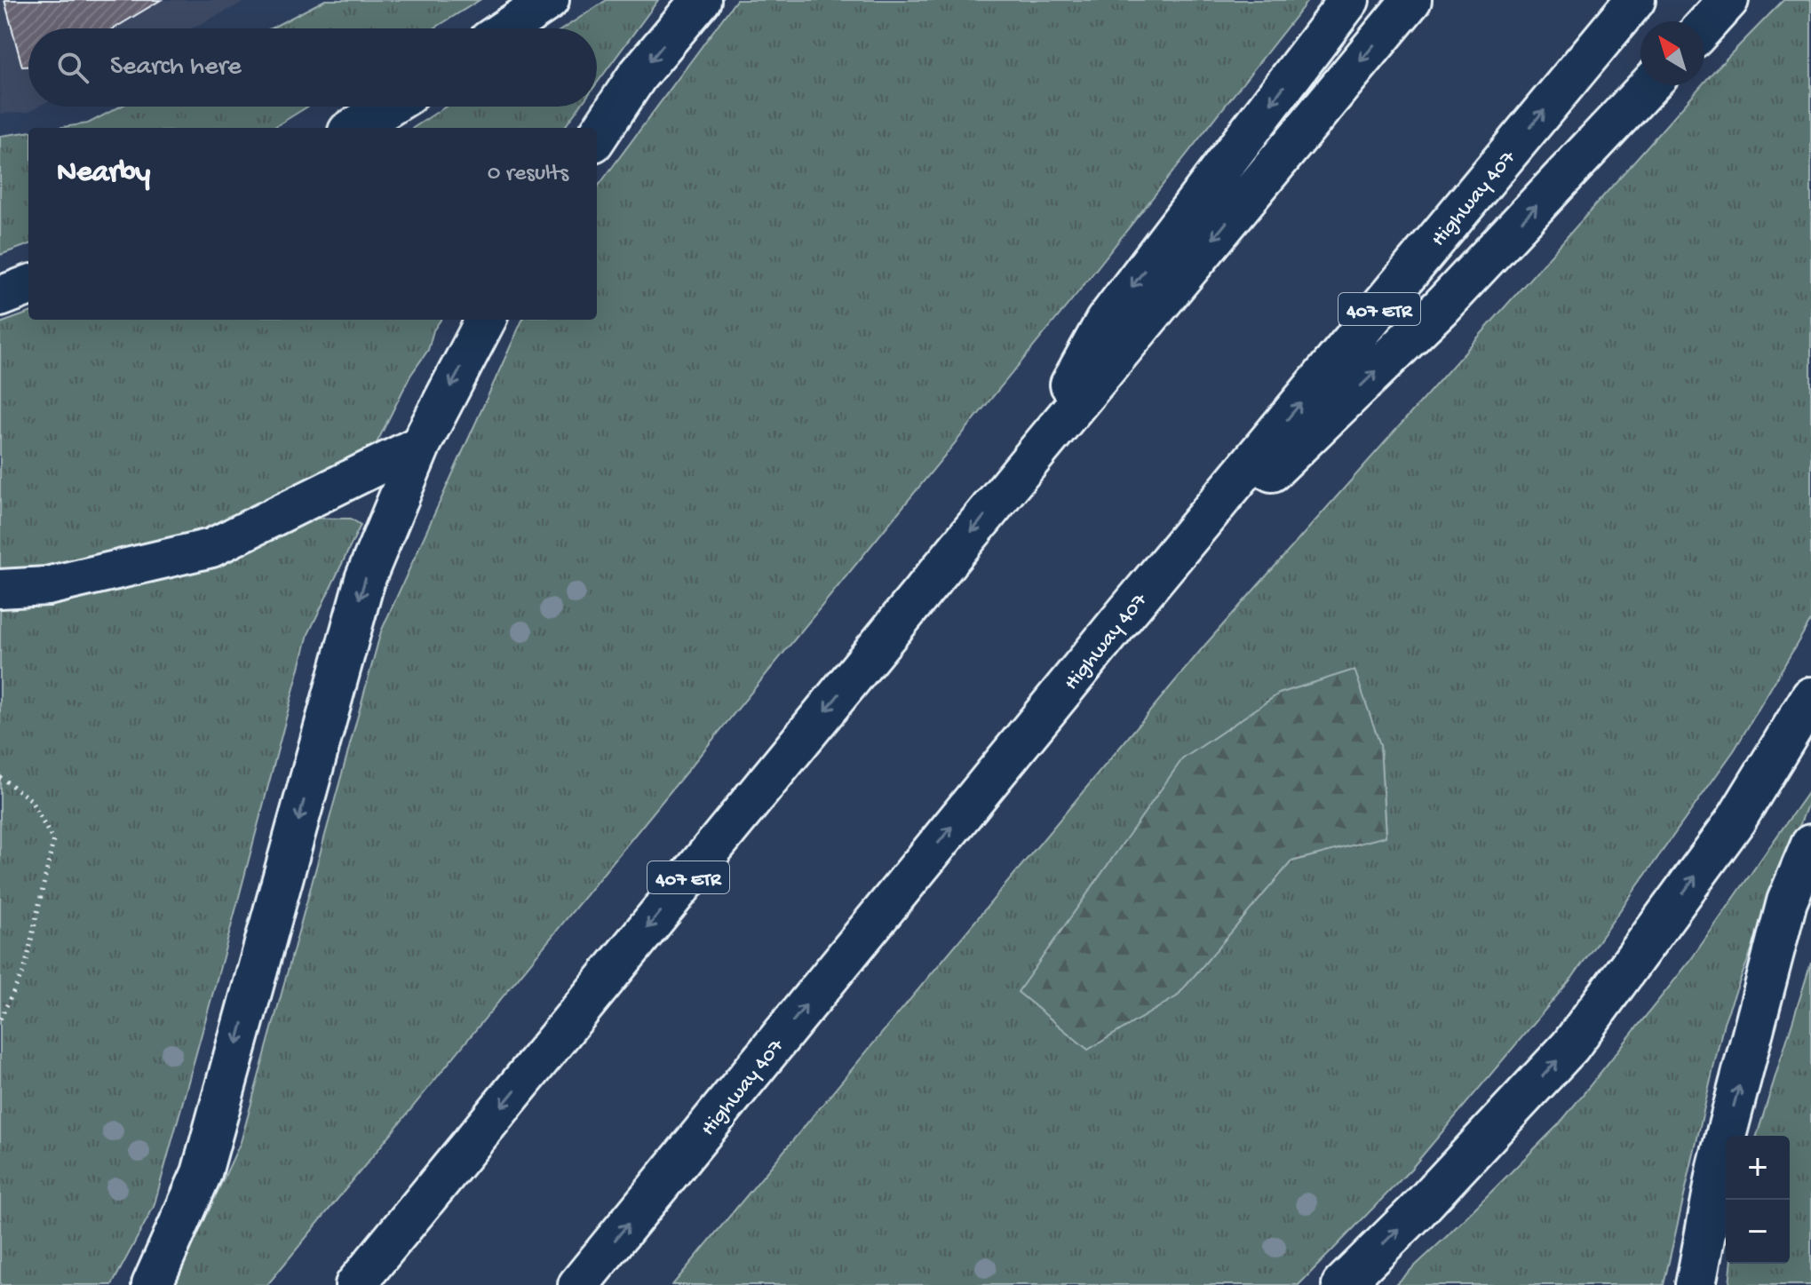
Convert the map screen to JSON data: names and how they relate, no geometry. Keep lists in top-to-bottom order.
{
  "streets": {
    "highway": ["Highway 407", "407 ETR"]
  },
  "north": "top left",
  "page": {
    "search": "Search here",
    "heading": ["Nearby", "0 results"],
    "map_buttons": ["+", "−"]
  }
}
